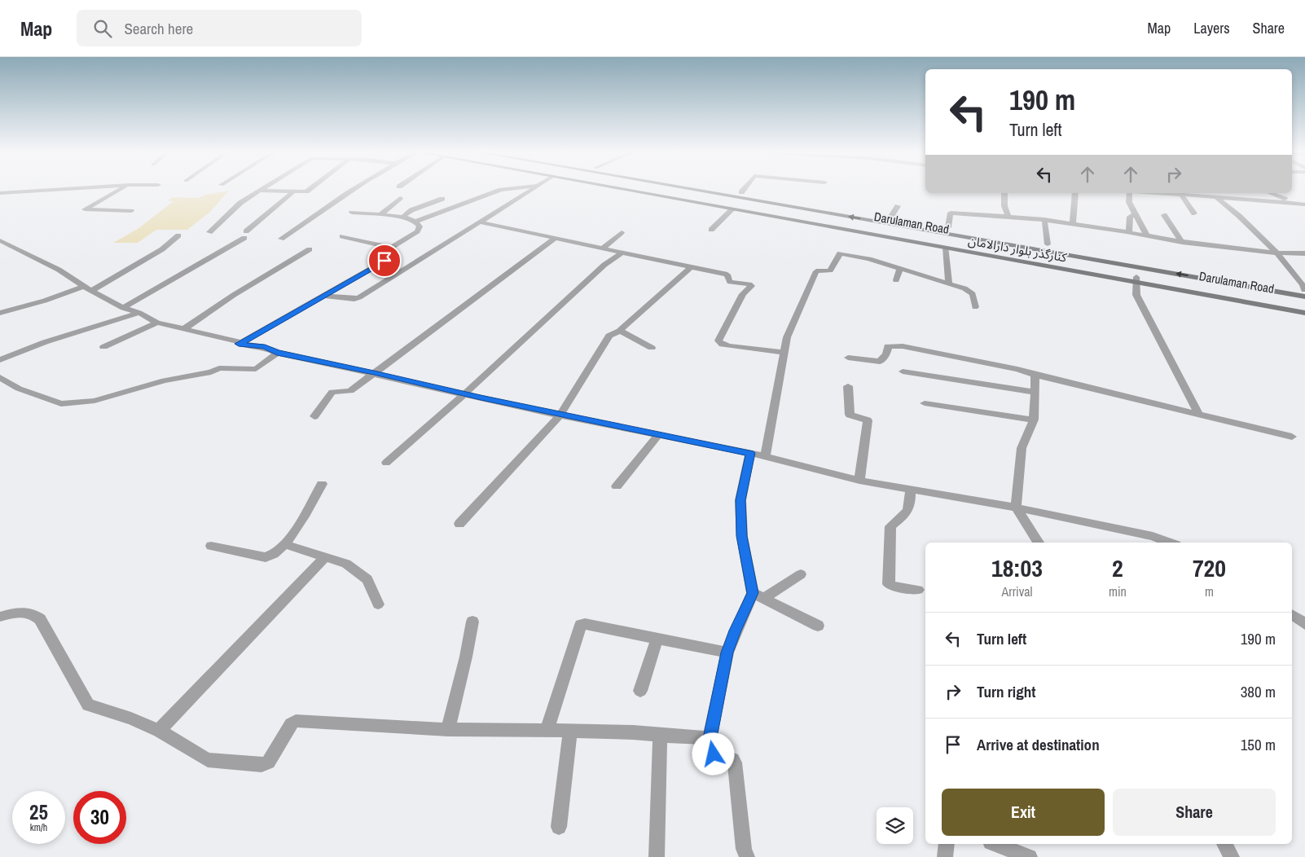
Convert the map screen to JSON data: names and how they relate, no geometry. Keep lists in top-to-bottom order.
{
  "streets": {
    "street": ["Darulaman Road", "کنارگذر بلوار دارالامان"]
  },
  "crossings": [
    ["Darulaman Road", "کنارگذر بلوار دارالامان"]
  ],
  "page": {
    "header": "Map",
    "search": "Search here",
    "nav": ["Map", "Layers", "Share"],
    "turn": ["190 m", "Turn left"],
    "eta": [
      "18:03",
      "Arrival",
      "2",
      "min",
      "720",
      "m"
    ],
    "list": [
      {
        "name": "Turn left",
        "value": "190 m"
      },
      {
        "name": "Turn right",
        "value": "380 m"
      },
      {
        "name": "Arrive at destination",
        "value": "150 m"
      }
    ],
    "buttons": ["Exit", "Share"],
    "speed": "25 km/h",
    "limit": "30"
  }
}
